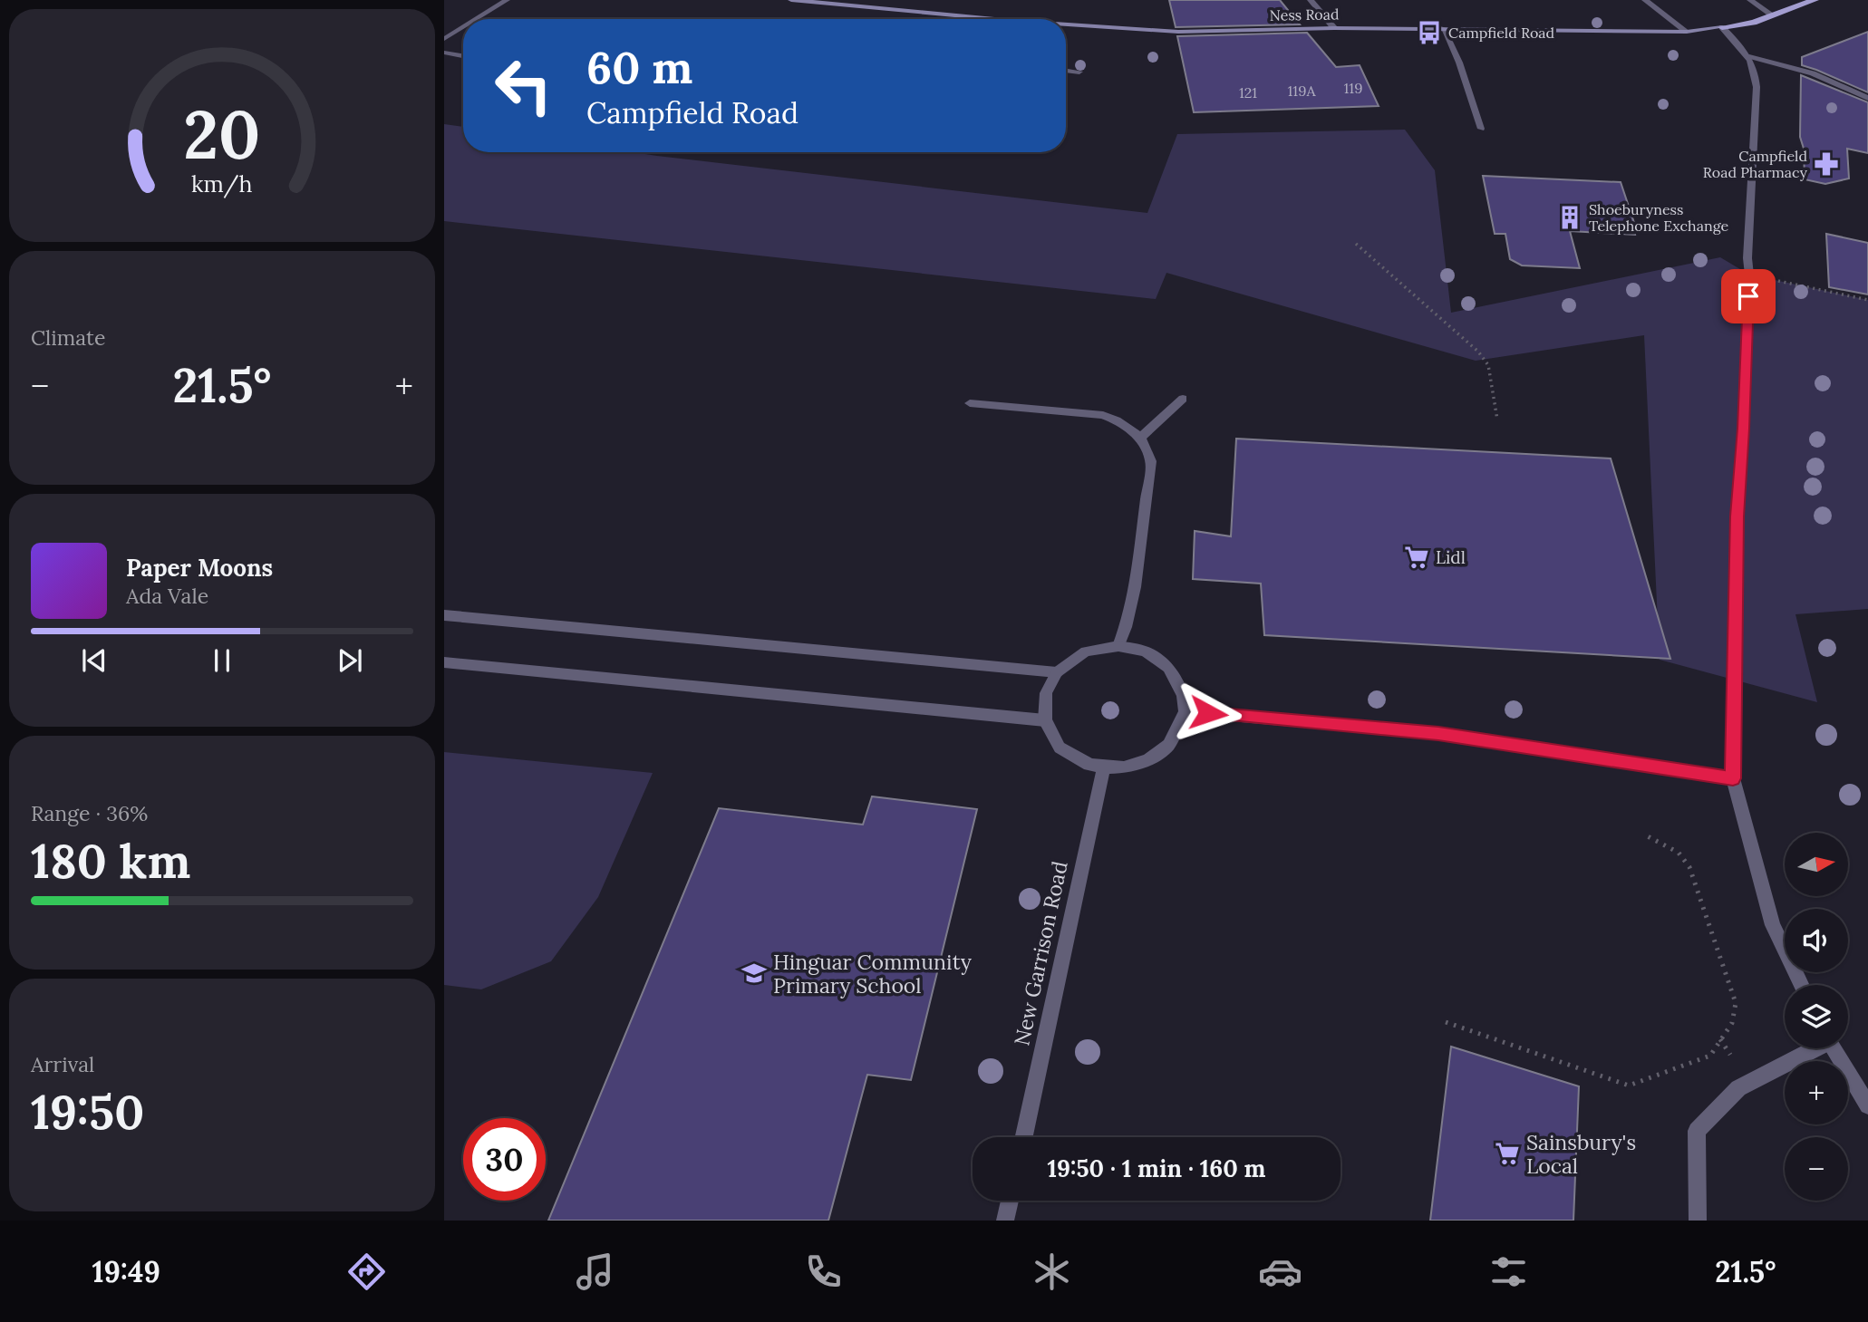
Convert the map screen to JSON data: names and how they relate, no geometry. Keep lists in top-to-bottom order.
{
  "streets": {
    "main road": ["Ness Road"],
    "street": ["New Garrison Road"]
  },
  "places": {
    "bus stop": ["Campfield Road"],
    "pharmacy": ["Campfield Road Pharmacy"],
    "building": ["Shoeburyness Telephone Exchange"],
    "supermarket": ["Lidl", "Sainsbury's Local"],
    "school or university": ["Hinguar Community Primary School"]
  },
  "house_numbers": ["119", "119A", "121"],
  "north": "right",
  "page": {
    "turn": ["60 m", "Campfield Road"],
    "tile": [
      "Climate",
      ["Range · 36%", "180 km"],
      ["Arrival", "19:50"]
    ],
    "heat": ["−", "21.5°", "+"],
    "song": ["Paper Moons", "Ada Vale"],
    "map_buttons": ["+", "−"],
    "limit": "30",
    "trip": "19:50 · 1 min · 160 m",
    "tabs": ["19:49", "21.5°"],
    "gauge": ["20", "km/h"]
  }
}
